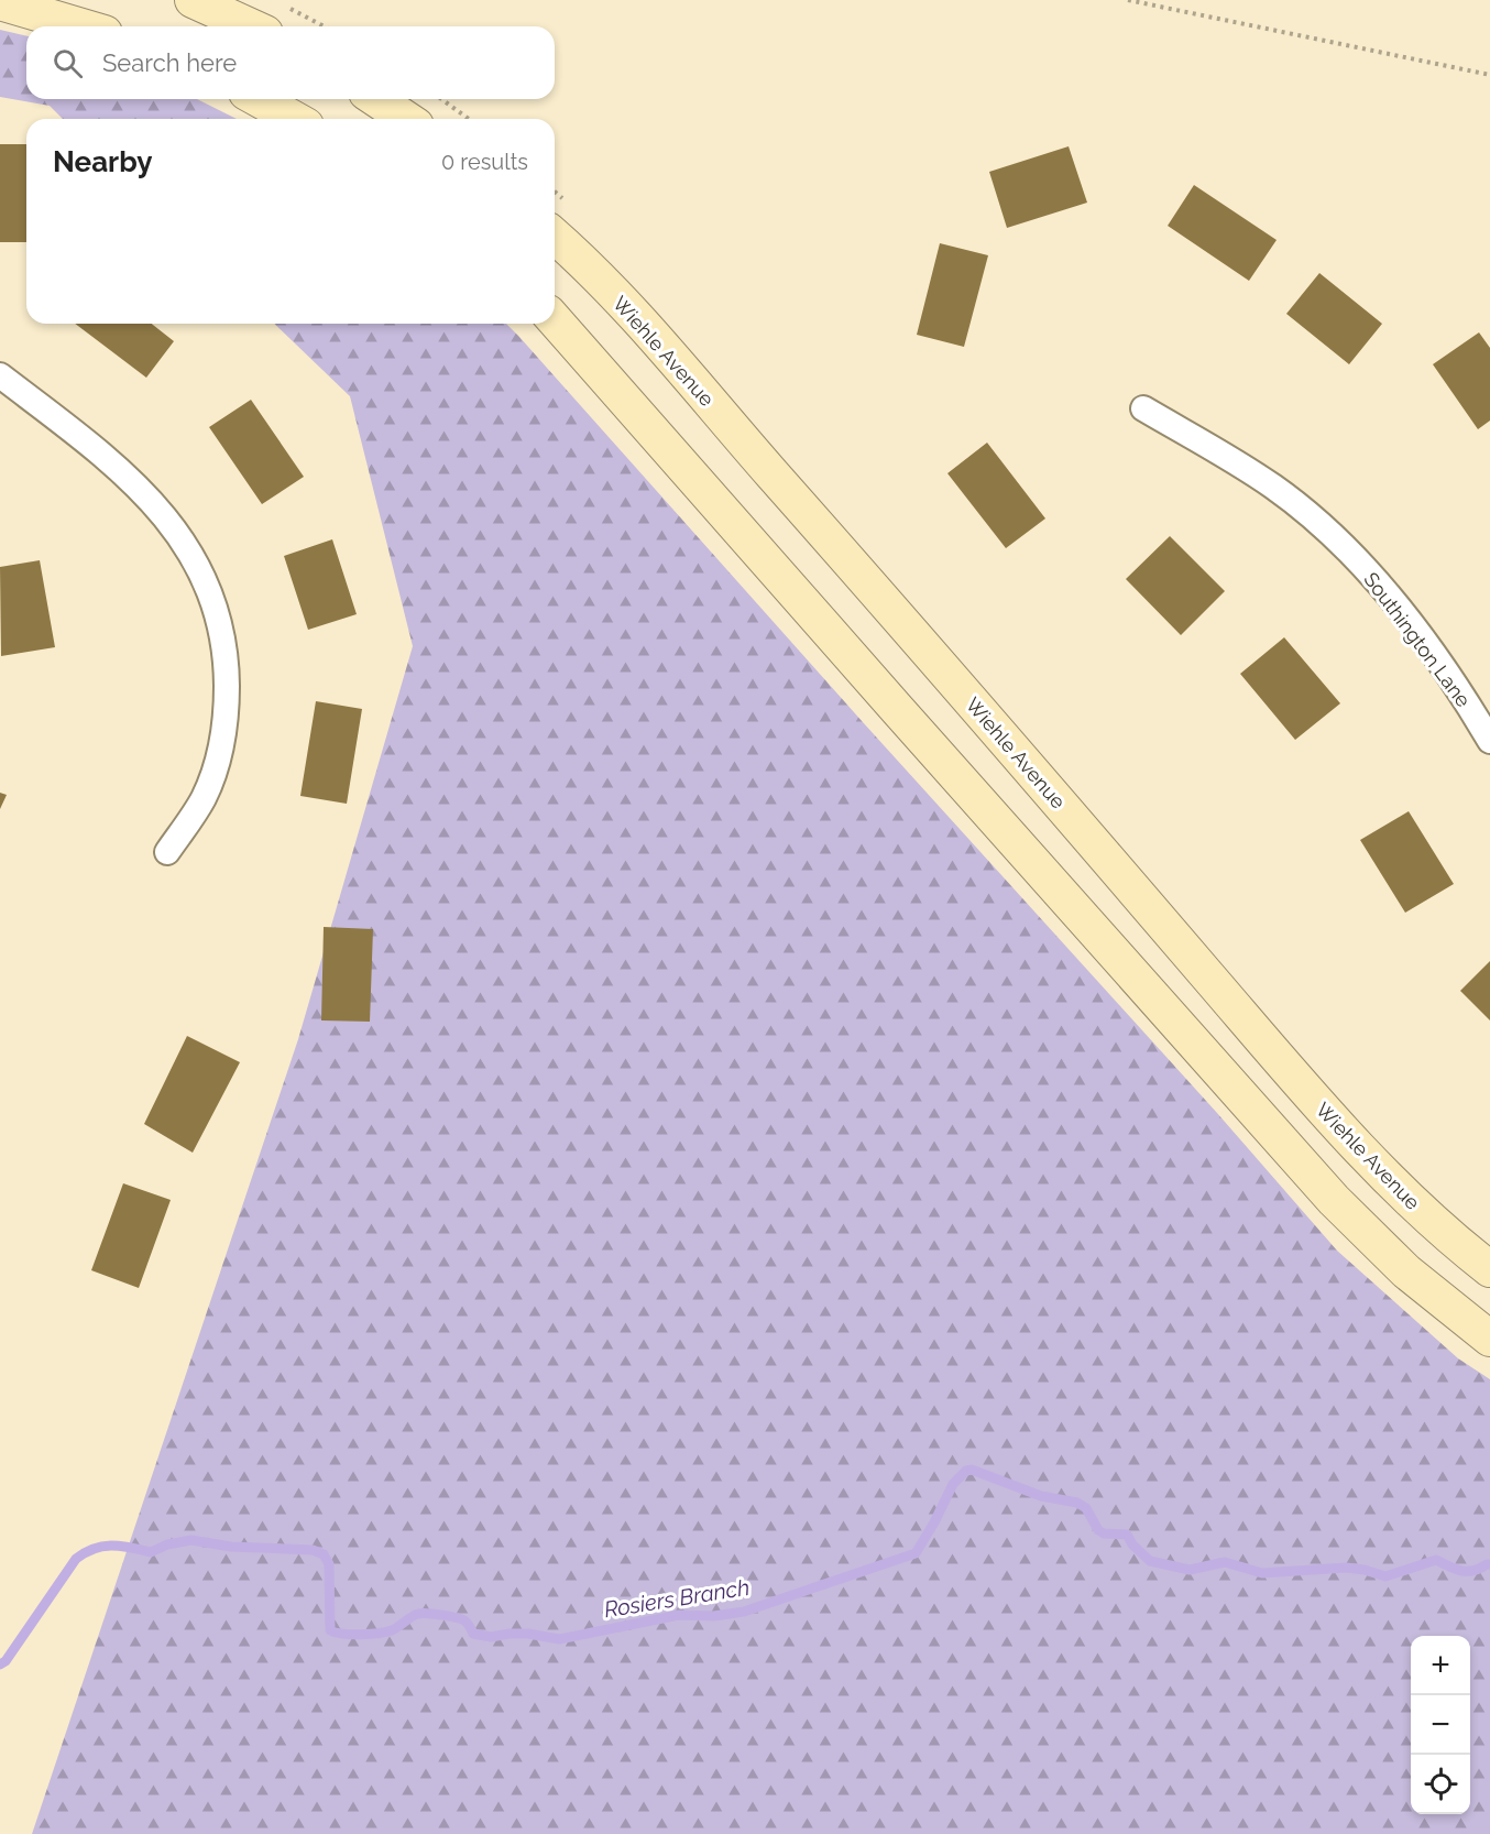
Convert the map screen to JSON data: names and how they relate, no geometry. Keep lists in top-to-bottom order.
{
  "streets": {
    "main road": ["Wiehle Avenue"],
    "street": ["Southington Lane"]
  },
  "water": ["Rosiers Branch"],
  "page": {
    "search": "Search here",
    "heading": ["Nearby", "0 results"],
    "map_buttons": ["+", "−"]
  }
}
